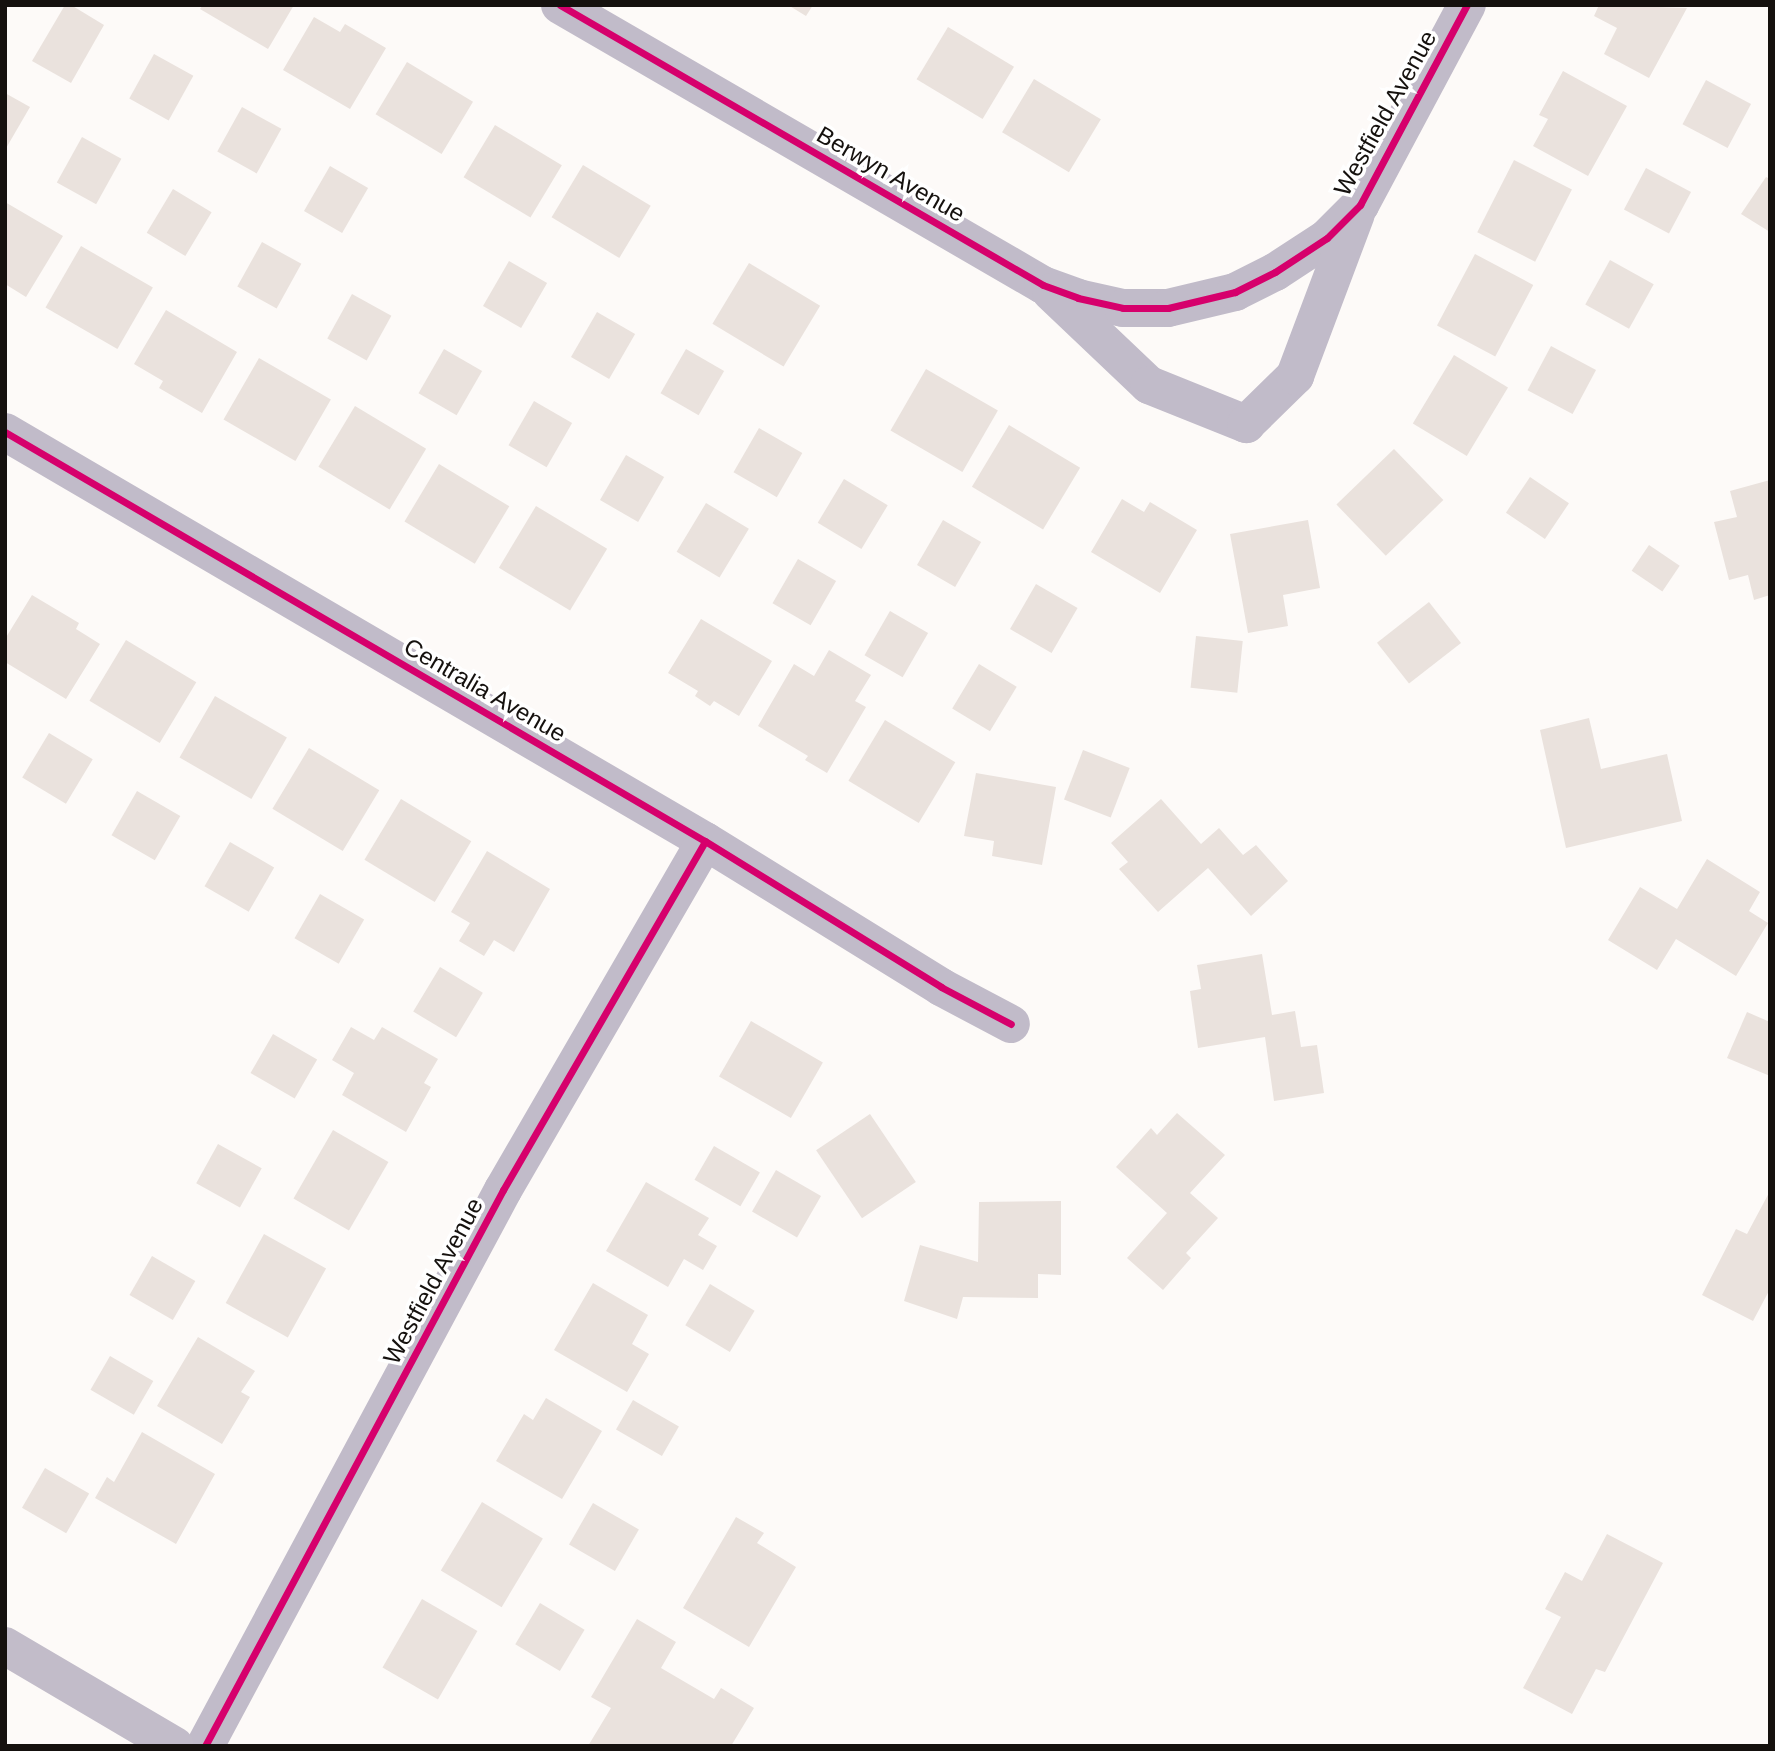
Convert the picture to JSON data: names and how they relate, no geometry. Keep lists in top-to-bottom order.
{
  "streets": {
    "street": ["Westfield Avenue", "Berwyn Avenue", "Centralia Avenue"]
  },
  "crossings": [
    ["Westfield Avenue", "Berwyn Avenue"],
    ["Westfield Avenue", "Centralia Avenue"]
  ]
}
